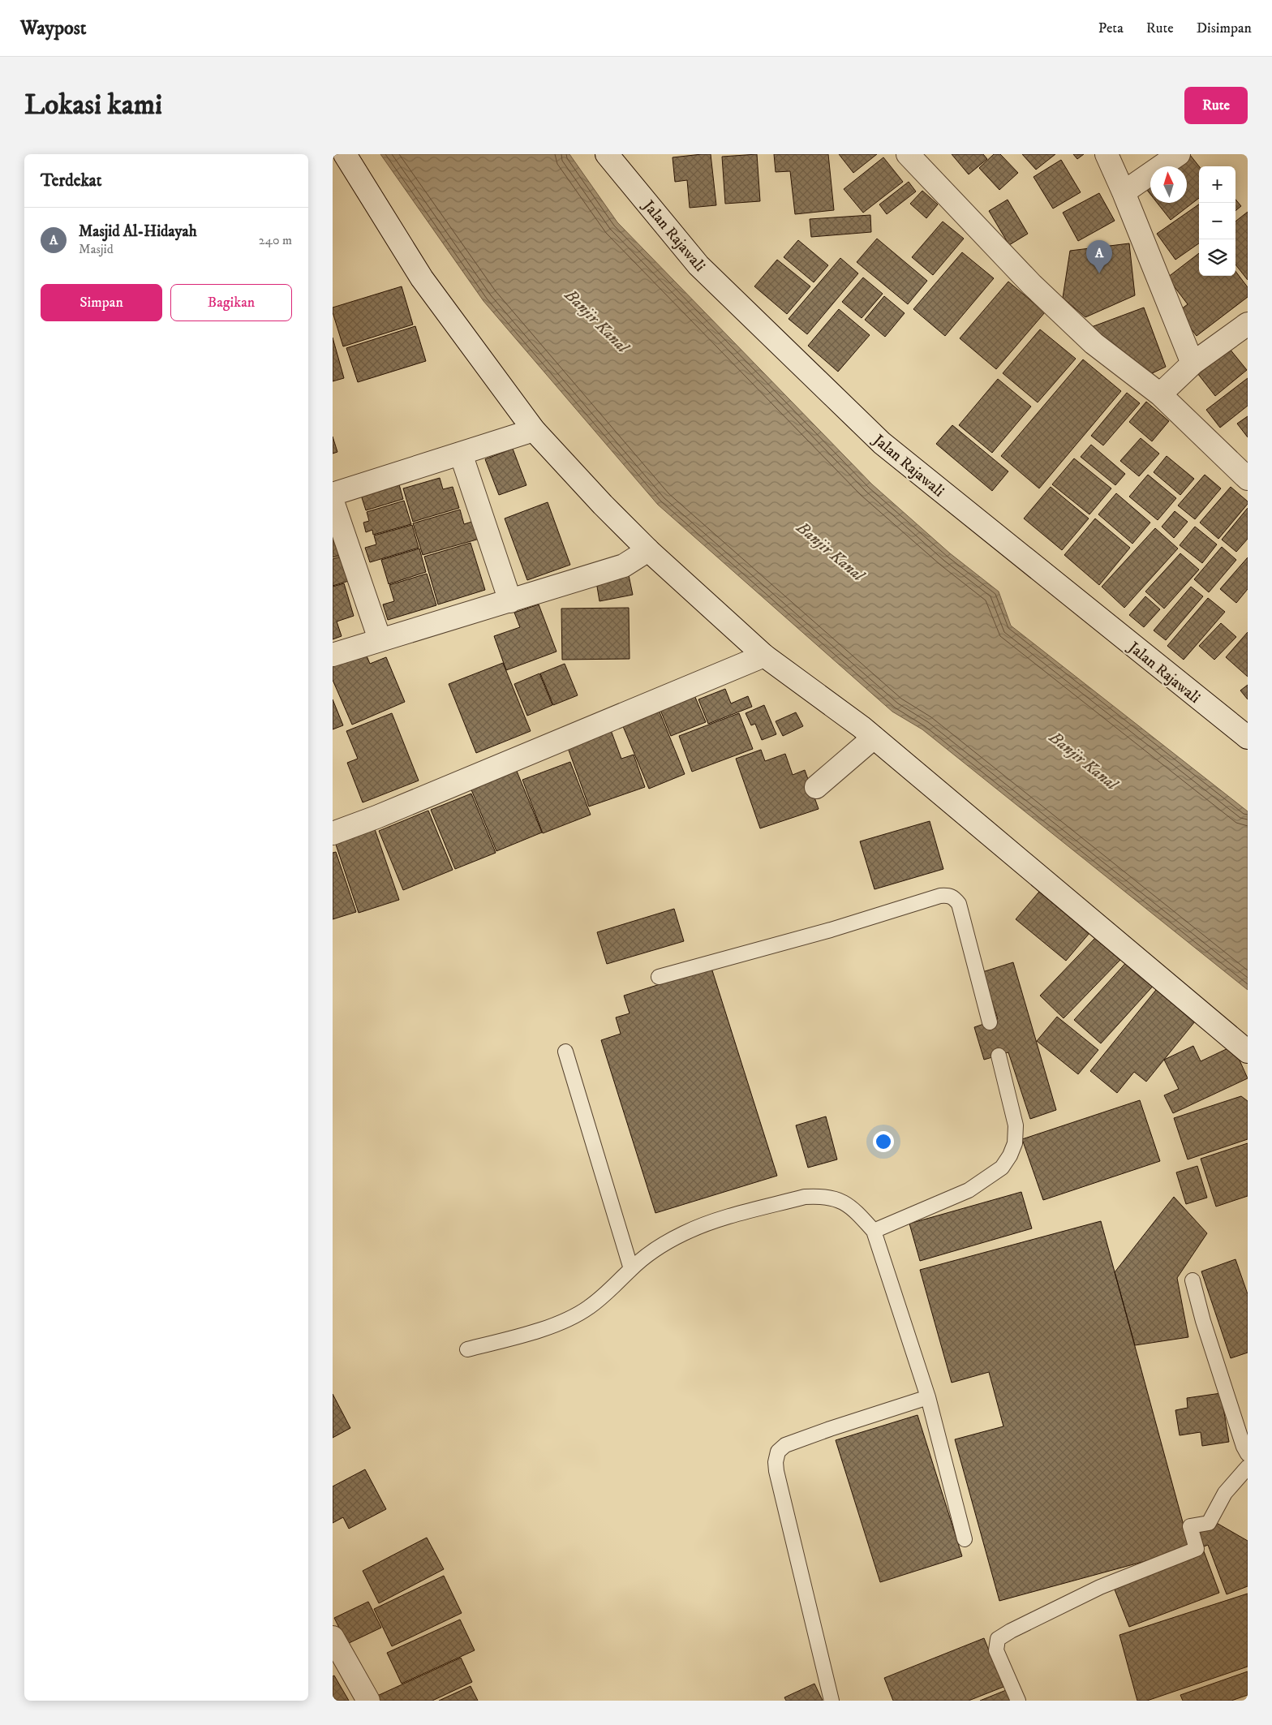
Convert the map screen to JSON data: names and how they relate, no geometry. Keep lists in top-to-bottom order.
{
  "streets": {
    "street": ["Jalan Rajawali"]
  },
  "water": ["Banjir Kanal"],
  "north": "top",
  "page": {
    "header": "Waypost",
    "nav": ["Peta", "Rute", "Disimpan"],
    "buttons": [
      "Rute",
      ["Simpan", "Bagikan"]
    ],
    "title": "Lokasi kami",
    "heading": "Terdekat",
    "map_buttons": ["+", "−"],
    "list": [
      {
        "mark": "A",
        "name": "Masjid Al-Hidayah",
        "note": "Masjid",
        "value": "240 m"
      }
    ],
    "pins": "A"
  }
}
